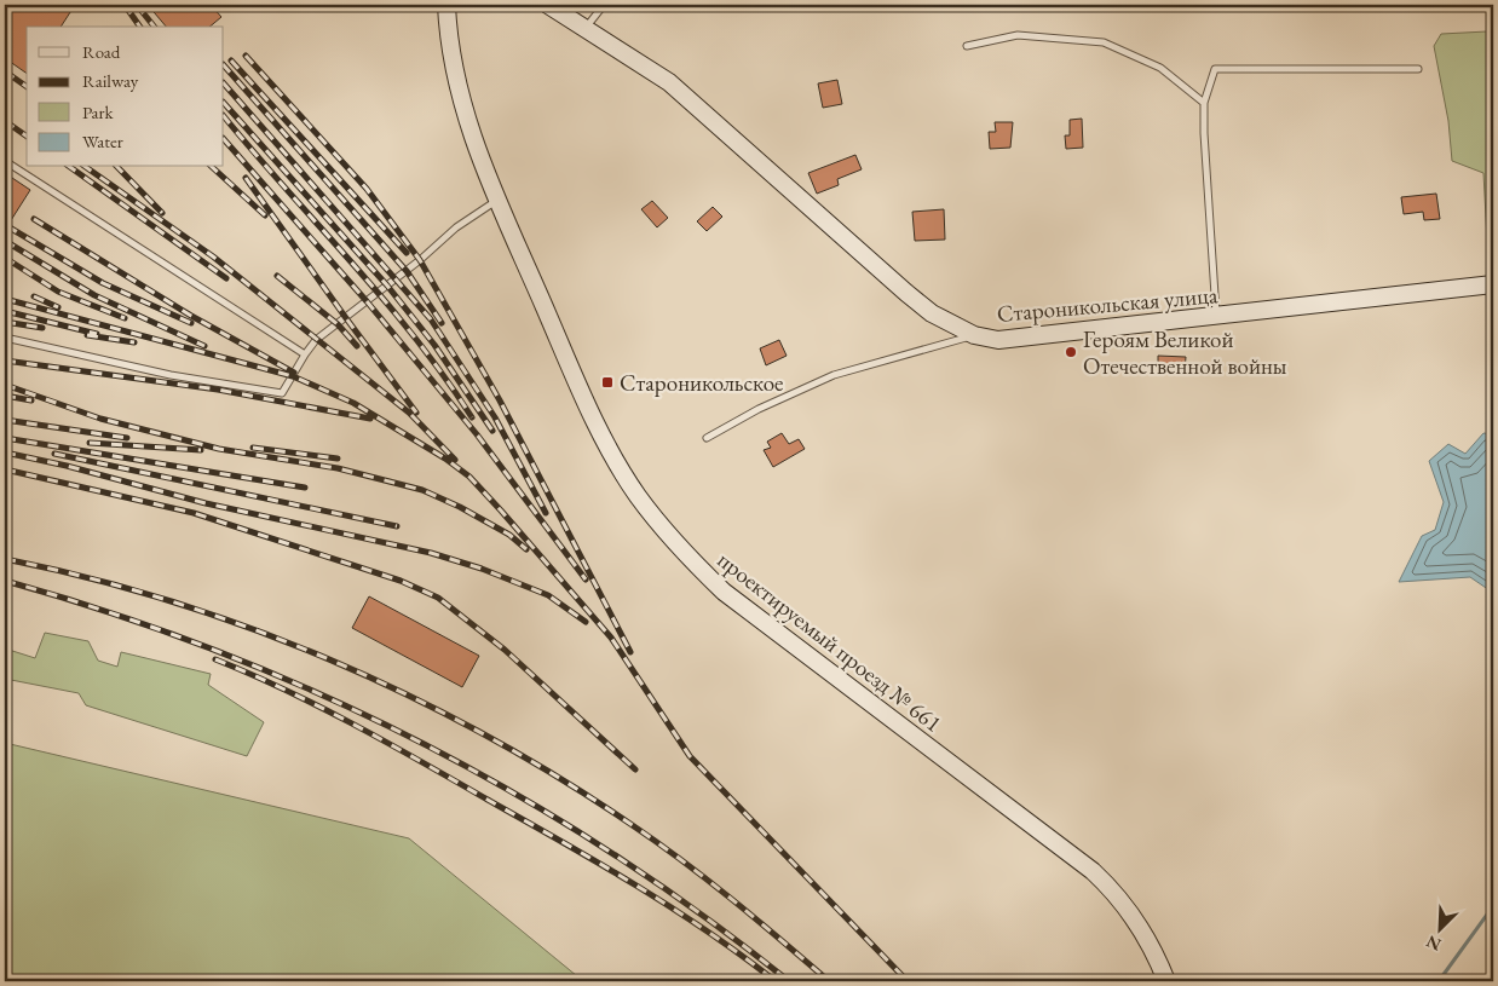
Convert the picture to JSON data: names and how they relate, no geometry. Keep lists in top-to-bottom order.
{
  "streets": {
    "main road": ["Староникольская улица", "проектируемый проезд № 661"]
  },
  "places": {
    "other": ["Героям Великой Отечественной войны"],
    "transit": ["Староникольское"]
  },
  "legend": [
    "Road",
    "Railway",
    "Park",
    "Water"
  ],
  "north": "bottom left"
}
